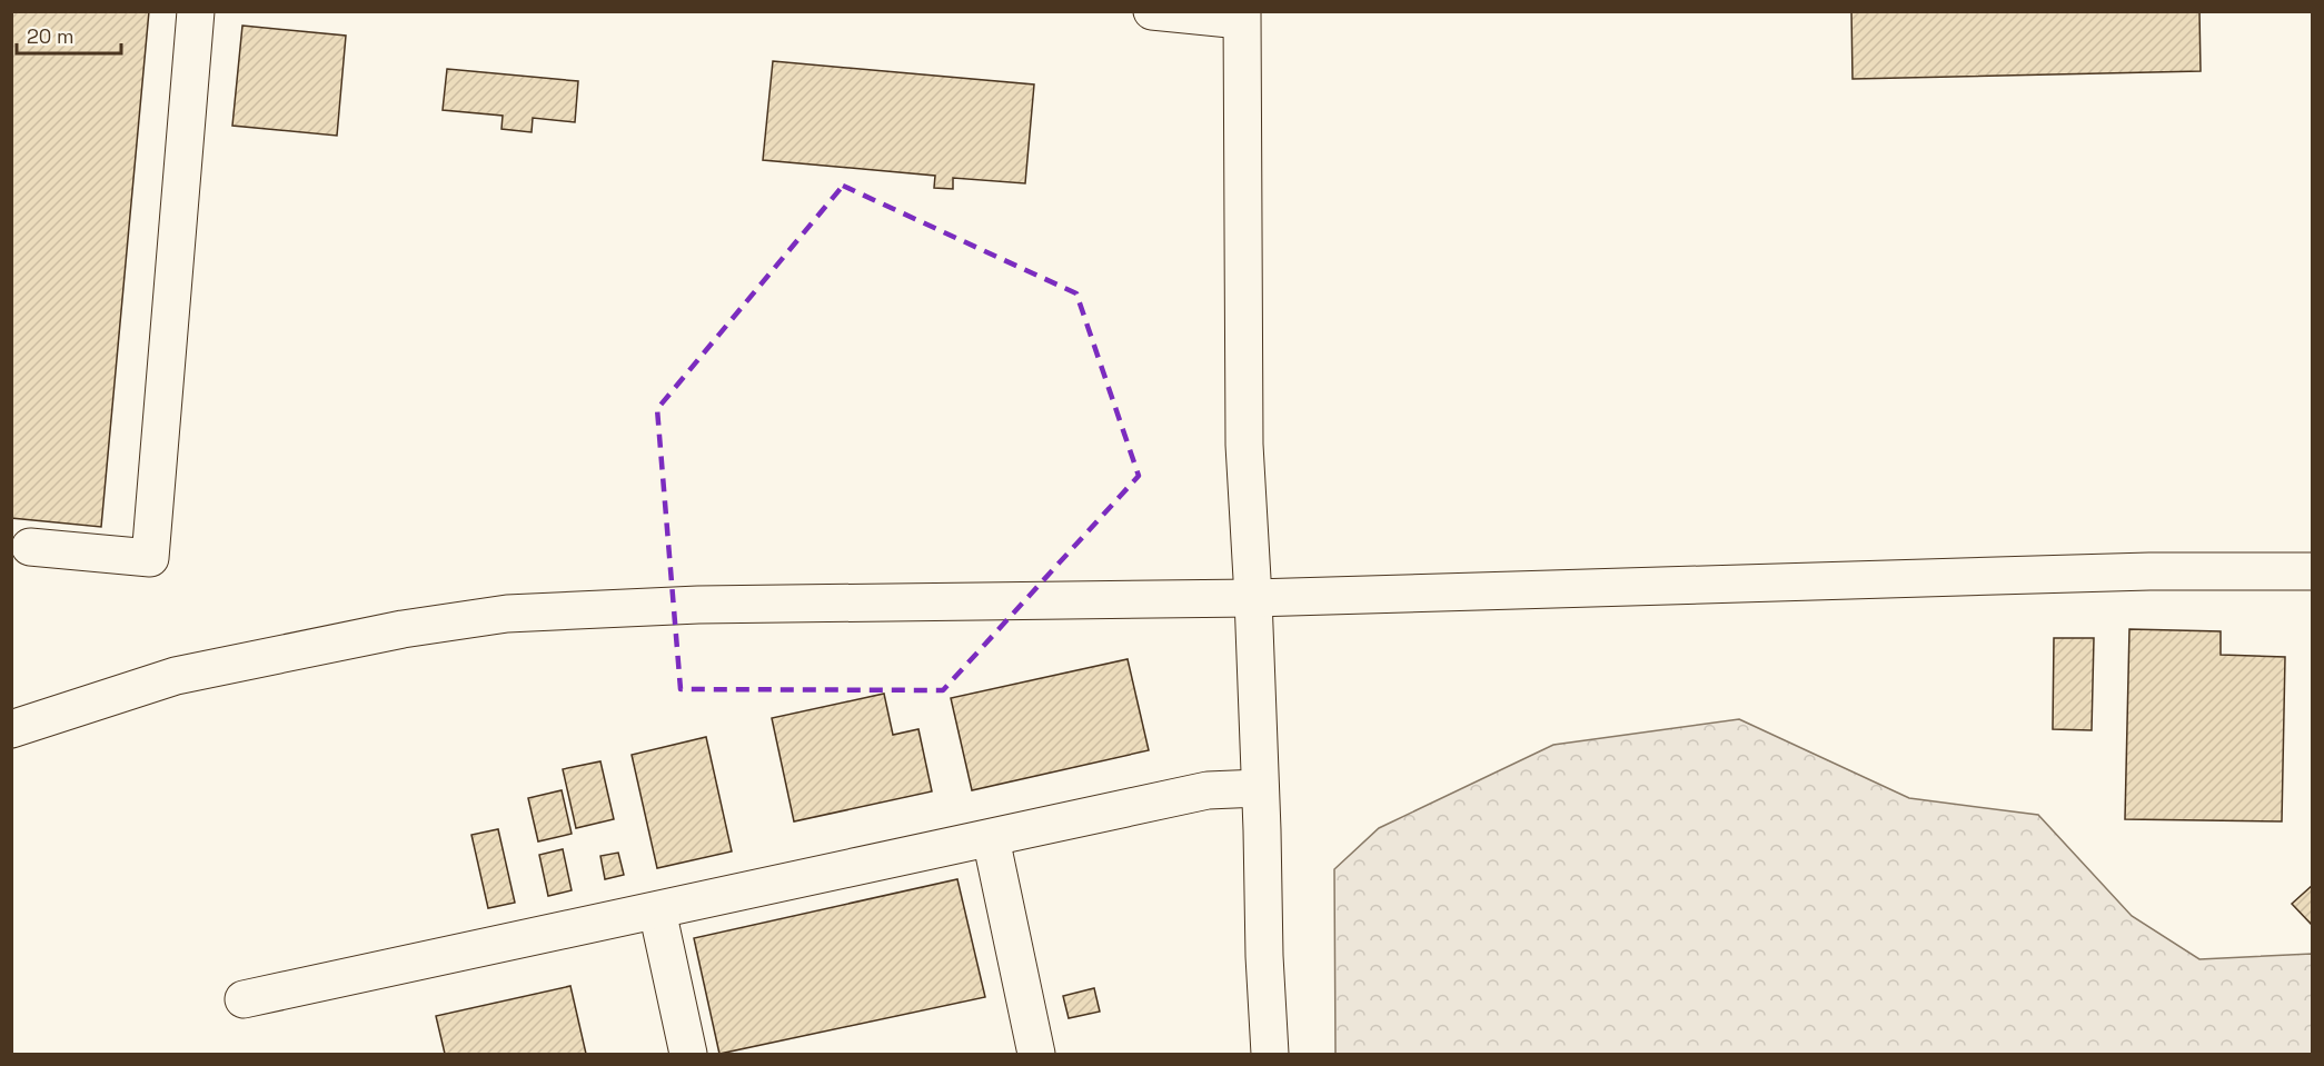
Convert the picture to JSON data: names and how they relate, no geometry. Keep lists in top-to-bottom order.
{
  "scale_bar": "20 m"
}
